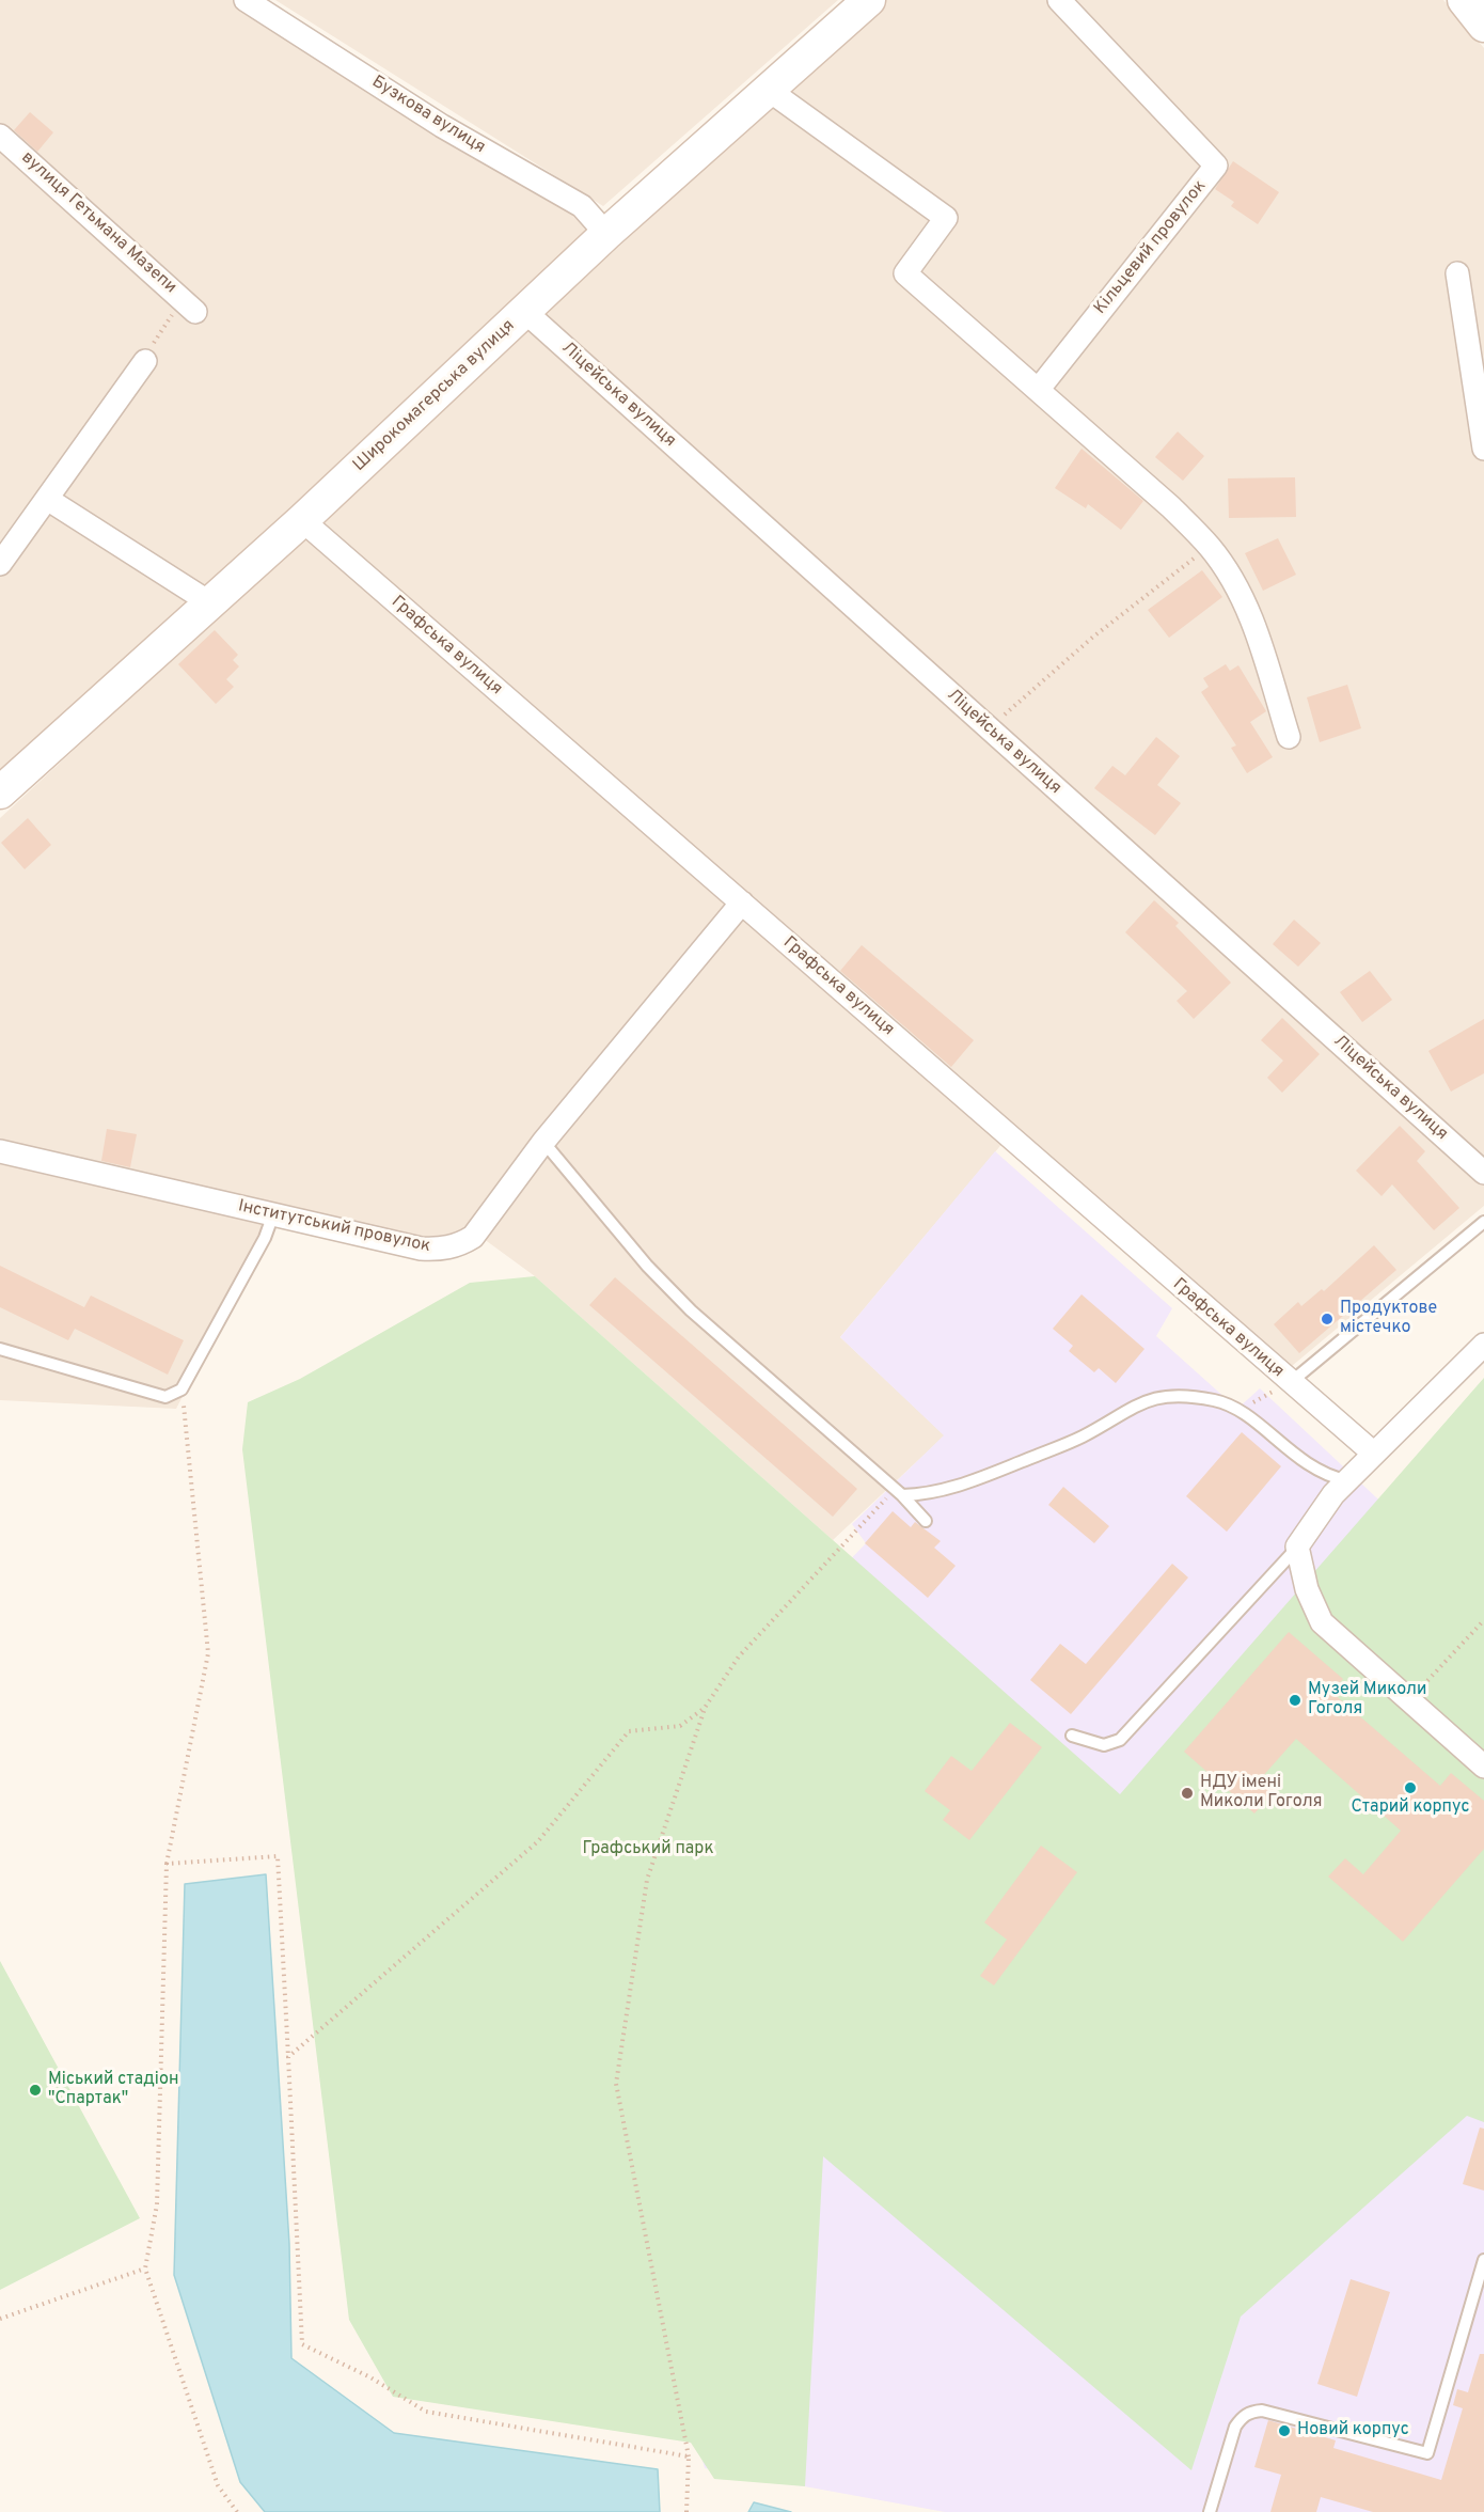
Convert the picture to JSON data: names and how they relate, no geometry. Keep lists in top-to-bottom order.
{
  "streets": {
    "street": [
      "Бузкова вулиця",
      "вулиця Гетьмана Мазепи",
      "Кільцевий провулок",
      "Ліцейська вулиця",
      "Широкомагерська вулиця",
      "Графська вулиця",
      "Інститутський провулок"
    ]
  },
  "crossings": [
    ["Бузкова вулиця", "Широкомагерська вулиця"],
    ["Ліцейська вулиця", "Широкомагерська вулиця"],
    ["Широкомагерська вулиця", "Графська вулиця"],
    ["Графська вулиця", "Інститутський провулок"]
  ],
  "parks": ["Графський парк"],
  "places": [
    "Продуктове містечко",
    "Музей Миколи Гоголя",
    "Старий корпус",
    "НДУ імені Миколи Гоголя",
    "Міський стадіон \"Спартак\"",
    "Новий корпус"
  ]
}
